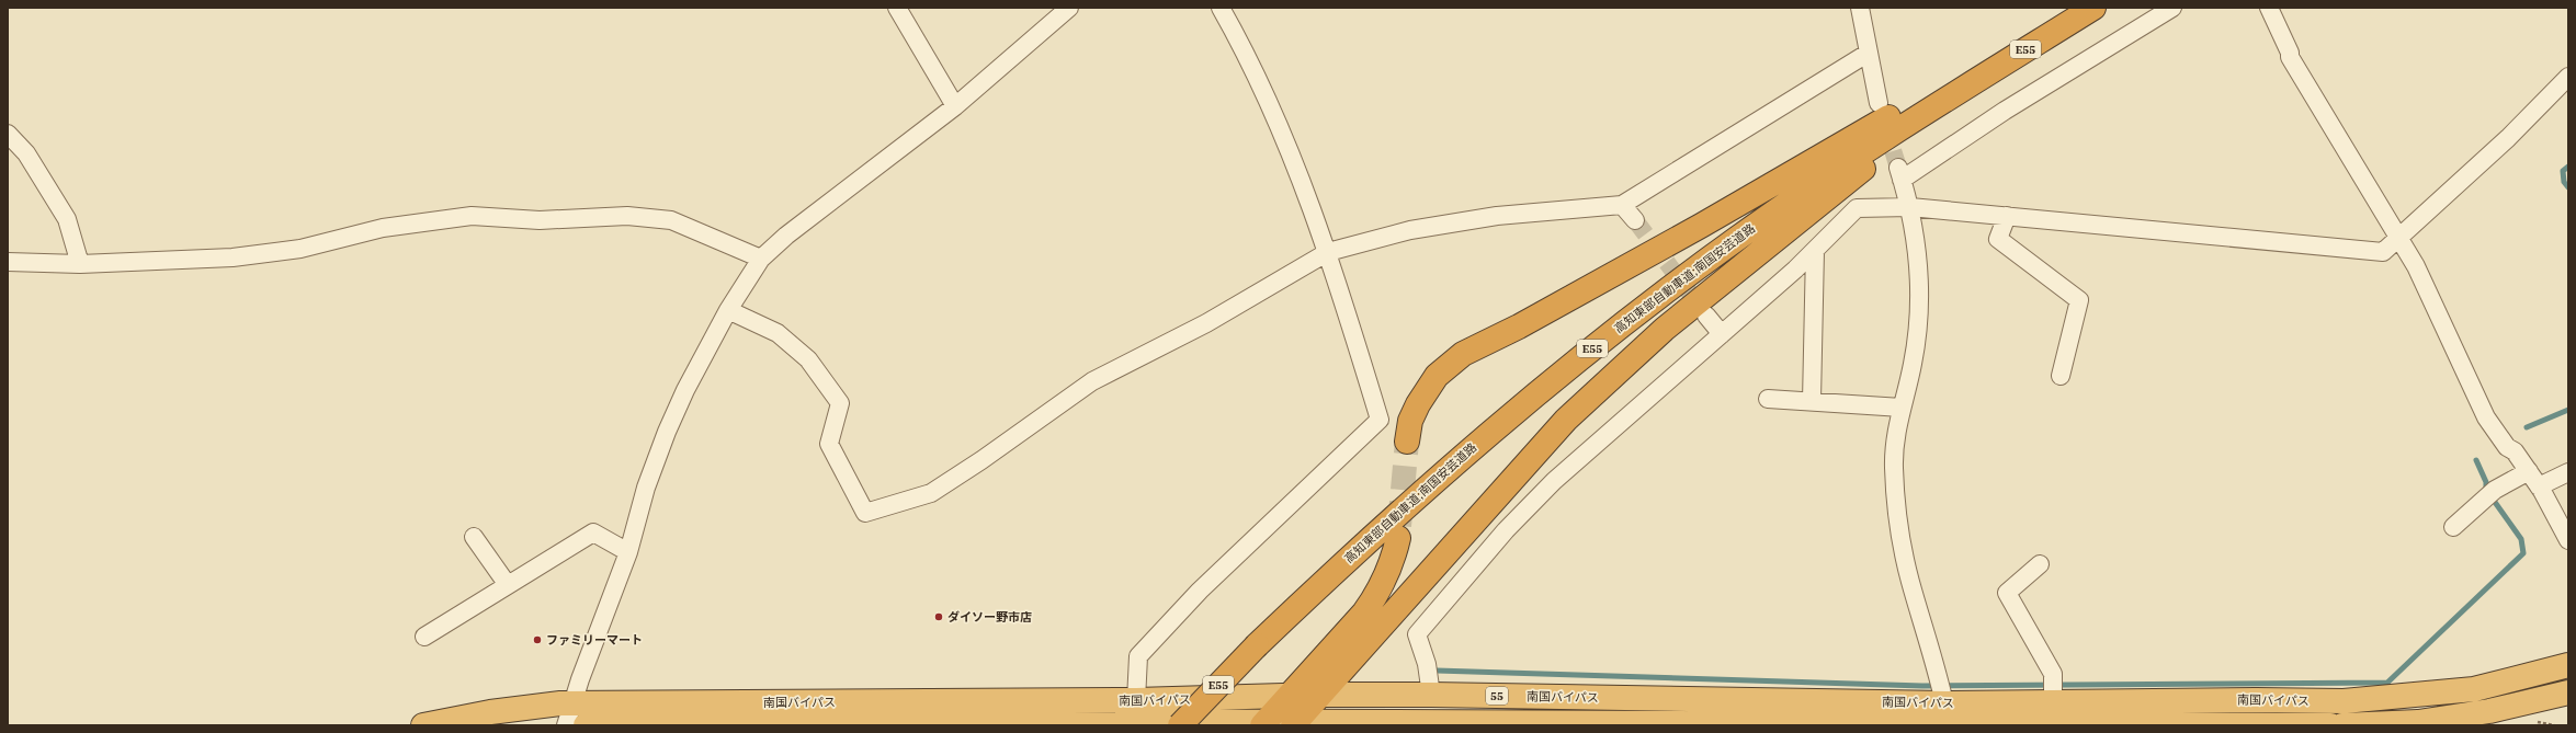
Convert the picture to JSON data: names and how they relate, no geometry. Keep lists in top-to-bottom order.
{
  "streets": {
    "highway": [
      "E55",
      "高知東部自動車道;南国安芸道路",
      "55",
      "南国バイパス"
    ]
  },
  "places": ["ダイソー野市店", "ファミリーマート"]
}
